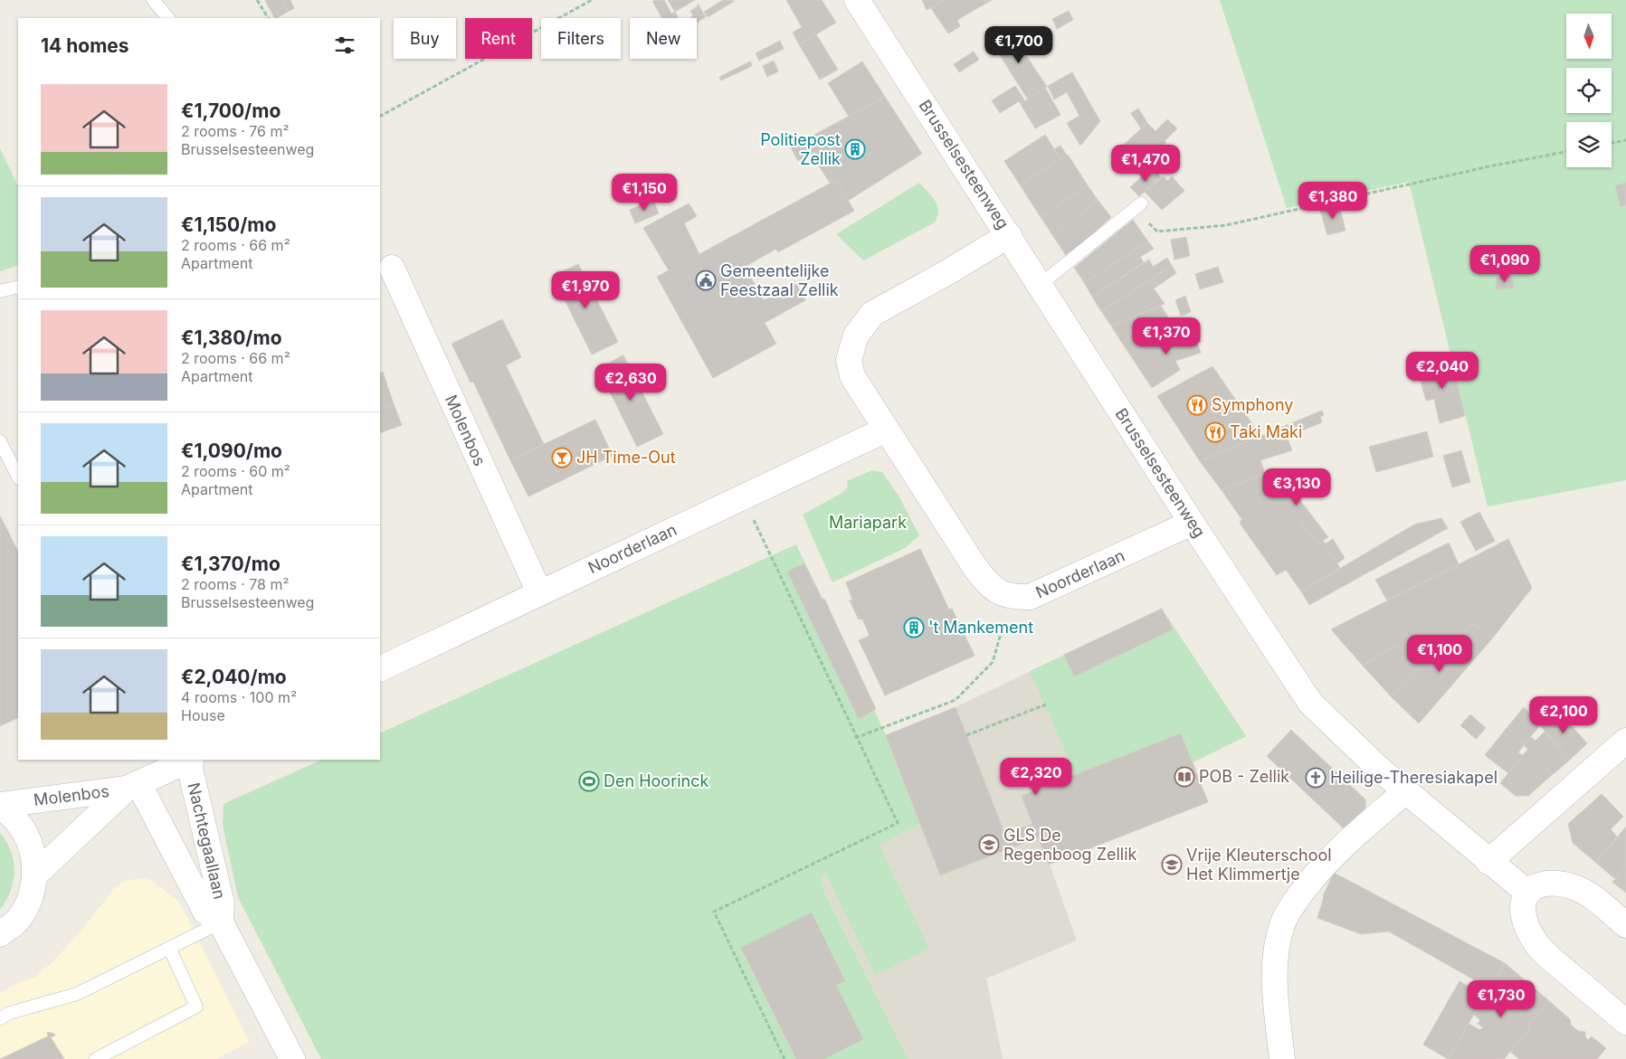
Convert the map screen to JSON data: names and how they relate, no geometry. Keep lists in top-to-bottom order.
{
  "streets": {
    "street": [
      "Brusselsesteenweg",
      "Molenbos",
      "Noorderlaan",
      "Nachtegaallaan"
    ]
  },
  "crossings": [
    ["Brusselsesteenweg", "Noorderlaan"],
    ["Molenbos", "Noorderlaan"],
    ["Molenbos", "Nachtegaallaan"]
  ],
  "parks": ["Mariapark"],
  "places": {
    "building": ["Politiepost Zellik", "'t Mankement"],
    "public building": ["Gemeentelijke Feestzaal Zellik"],
    "restaurant": ["Symphony", "Taki Maki"],
    "bar": ["JH Time-Out"],
    "library": ["POB - Zellik"],
    "church": ["Heilige-Theresiakapel"],
    "sports": ["Den Hoorinck"],
    "school or university": ["GLS De Regenboog Zellik", "Vrije Kleuterschool Het Klimmertje"]
  },
  "north": "bottom",
  "page": {
    "chip": [
      "Buy",
      "Rent",
      "Filters",
      "New"
    ],
    "heading": "14 homes",
    "price": [
      "€1,700",
      "€1,470",
      "€1,150",
      "€1,380",
      "€1,090",
      "€1,970",
      "€1,370",
      "€2,040",
      "€2,630",
      "€3,130",
      "€1,100",
      "€2,100",
      "€2,320",
      "€1,730"
    ],
    "list": [
      {
        "name": "€1,700/mo",
        "note": "2 rooms · 76 m² · Brusselsesteenweg"
      },
      {
        "name": "€1,150/mo",
        "note": "2 rooms · 66 m² · Apartment"
      },
      {
        "name": "€1,380/mo",
        "note": "2 rooms · 66 m² · Apartment"
      },
      {
        "name": "€1,090/mo",
        "note": "2 rooms · 60 m² · Apartment"
      },
      {
        "name": "€1,370/mo",
        "note": "2 rooms · 78 m² · Brusselsesteenweg"
      },
      {
        "name": "€2,040/mo",
        "note": "4 rooms · 100 m² · House"
      }
    ]
  }
}
